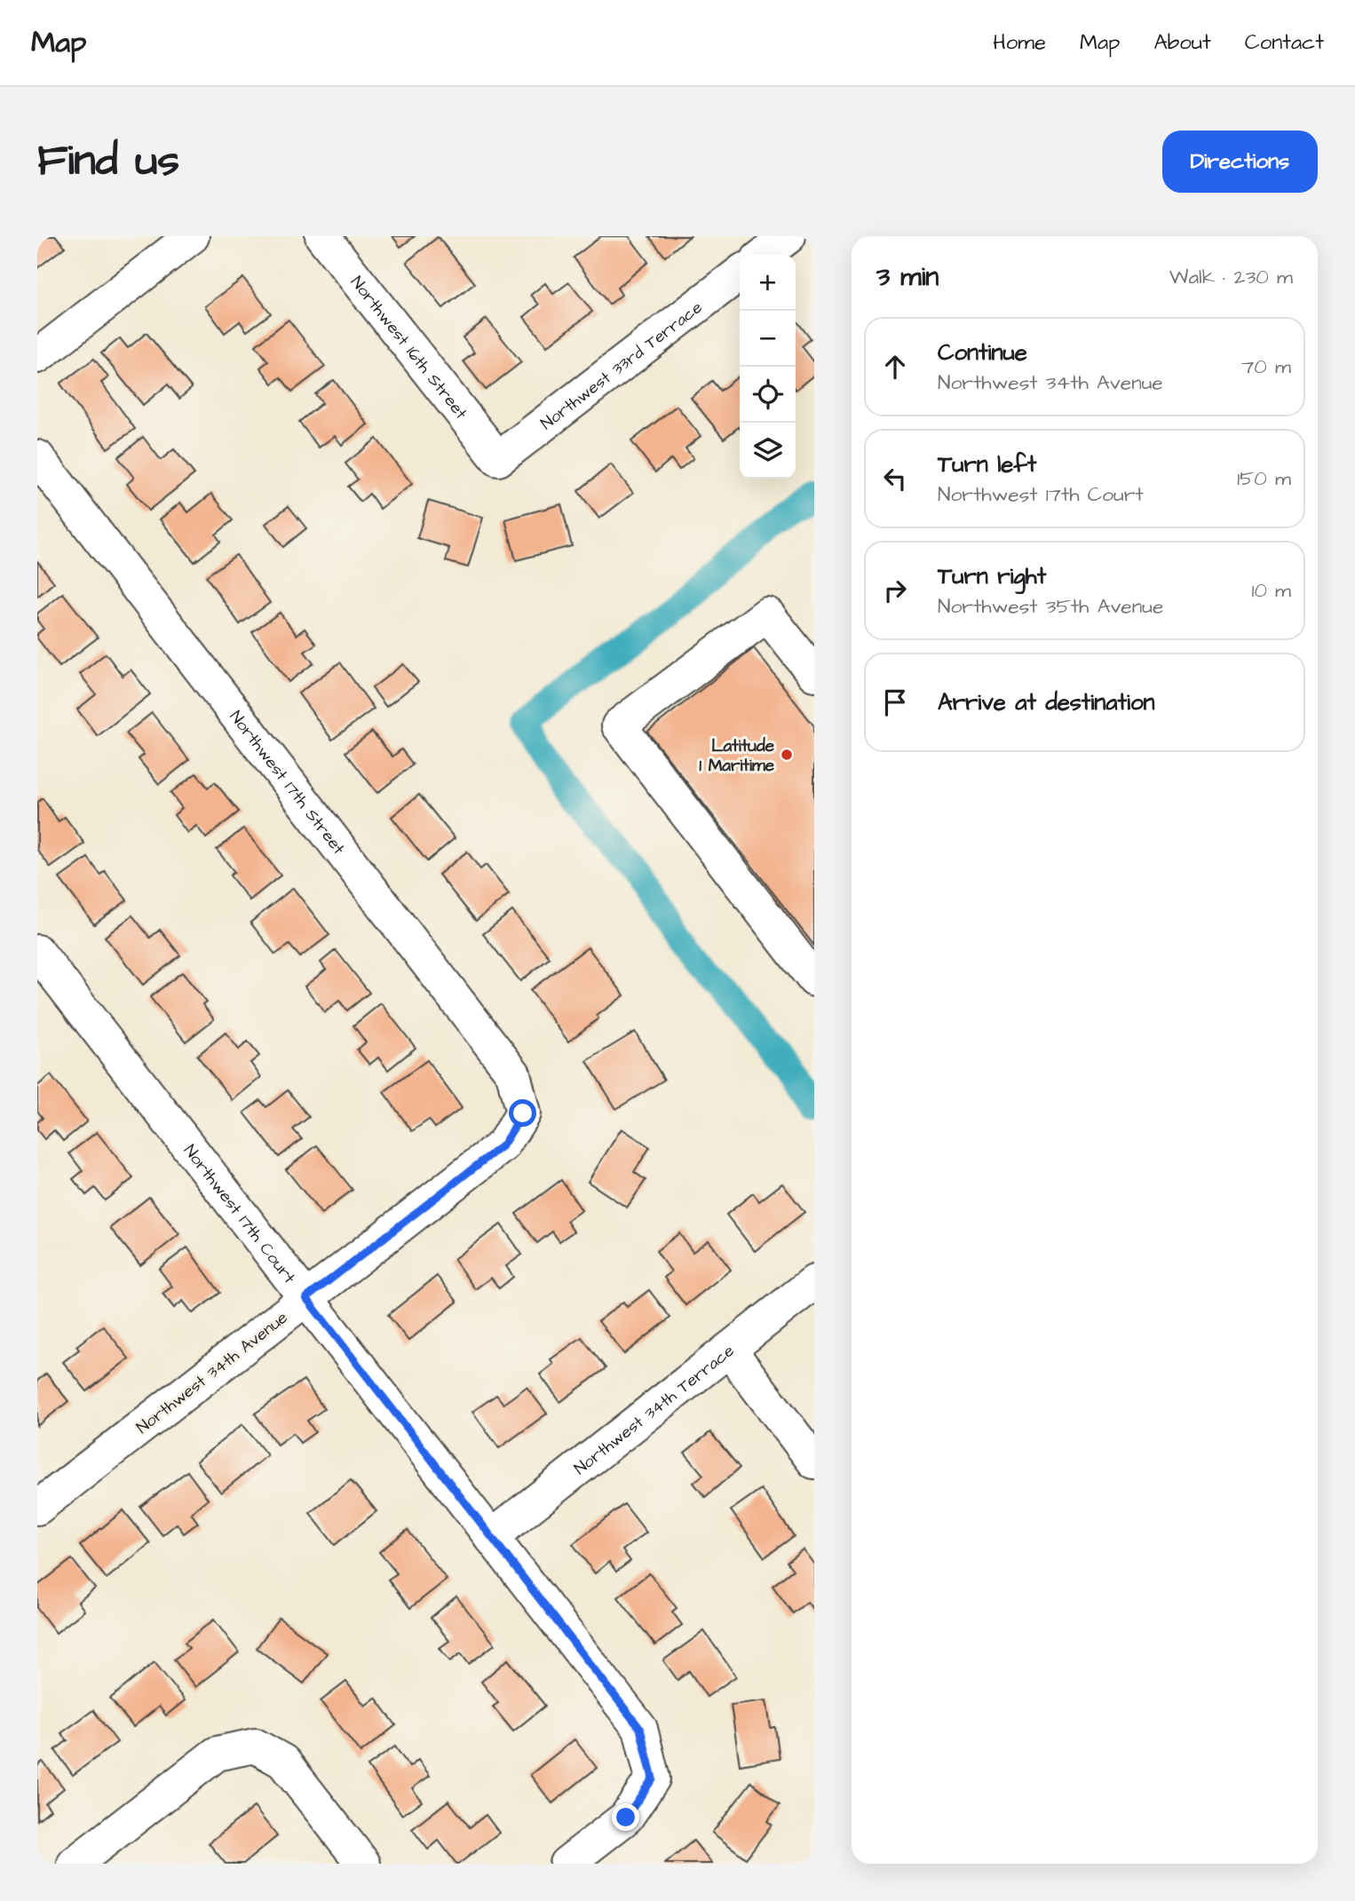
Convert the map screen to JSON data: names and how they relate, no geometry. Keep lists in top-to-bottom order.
{
  "streets": {
    "street": [
      "Northwest 16th Street",
      "Northwest 33rd Terrace",
      "Northwest 17th Street",
      "Northwest 17th Court",
      "Northwest 34th Avenue",
      "Northwest 34th Terrace"
    ]
  },
  "crossings": [
    ["Northwest 16th Street", "Northwest 33rd Terrace"],
    ["Northwest 17th Street", "Northwest 34th Avenue"],
    ["Northwest 17th Court", "Northwest 34th Avenue"],
    ["Northwest 17th Court", "Northwest 34th Terrace"]
  ],
  "places": ["Latitude 1 Maritime"],
  "page": {
    "header": "Map",
    "nav": [
      "Home",
      "Map",
      "About",
      "Contact"
    ],
    "buttons": "Directions",
    "title": "Find us",
    "heading": ["3 min", "Walk · 230 m"],
    "map_buttons": ["+", "−"],
    "list": [
      ["Continue", "Northwest 34th Avenue", "70 m"],
      ["Turn left", "Northwest 17th Court", "150 m"],
      ["Turn right", "Northwest 35th Avenue", "10 m"],
      "Arrive at destination"
    ]
  }
}
